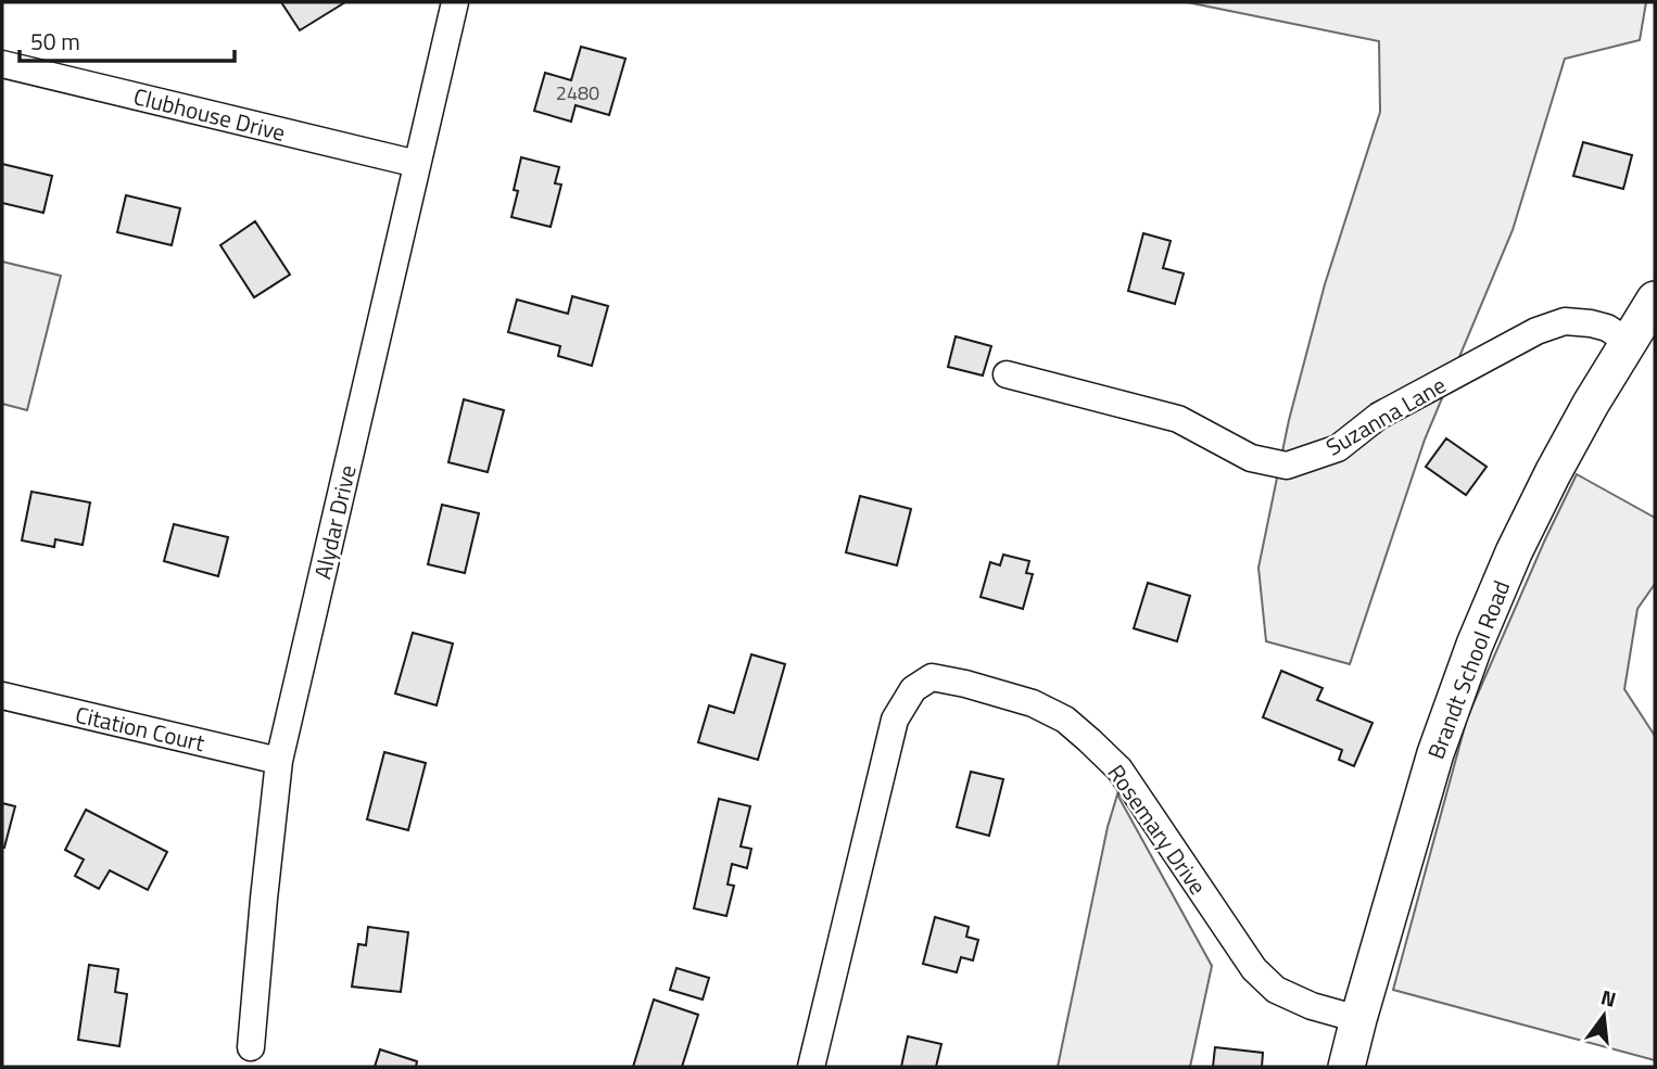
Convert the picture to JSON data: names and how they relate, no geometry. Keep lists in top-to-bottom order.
{
  "streets": {
    "street": [
      "Clubhouse Drive",
      "Suzanna Lane",
      "Alydar Drive",
      "Brandt School Road",
      "Citation Court",
      "Rosemary Drive"
    ]
  },
  "crossings": [
    ["Clubhouse Drive", "Alydar Drive"],
    ["Suzanna Lane", "Brandt School Road"],
    ["Alydar Drive", "Citation Court"],
    ["Brandt School Road", "Rosemary Drive"]
  ],
  "house_numbers": ["2480"],
  "scale_bar": "50 m",
  "north": "top"
}
